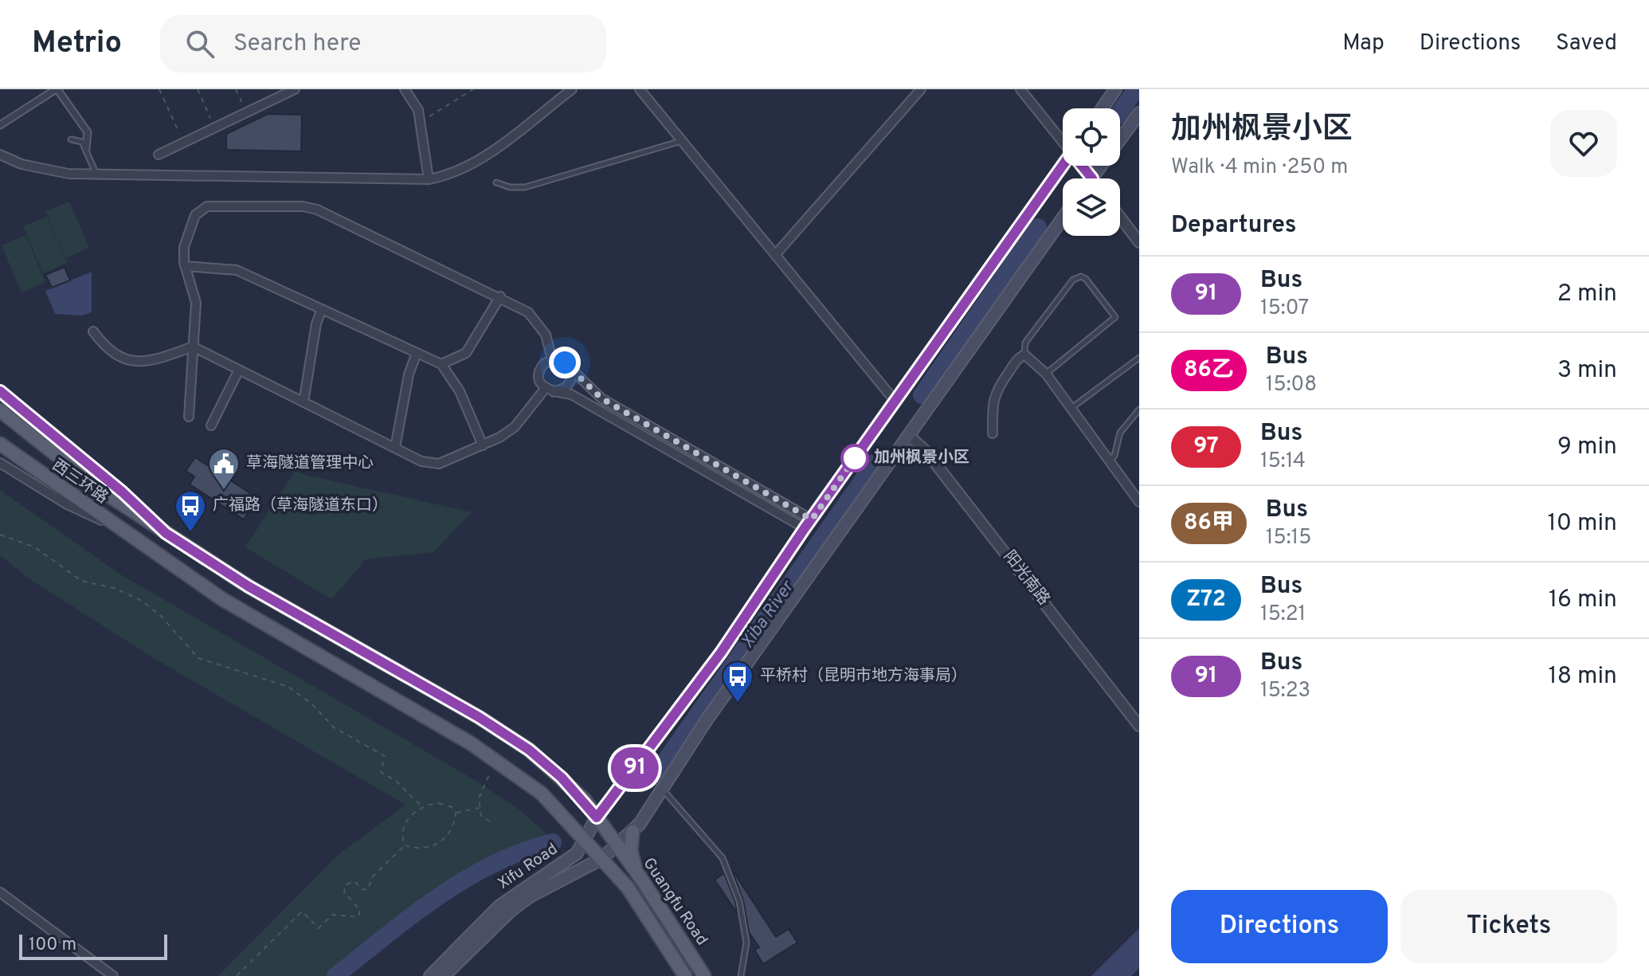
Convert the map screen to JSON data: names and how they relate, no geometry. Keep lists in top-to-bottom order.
{
  "streets": {
    "main road": ["西三环路", "Xifu Road", "Guangfu Road"],
    "street": ["阳光南路"]
  },
  "crossings": [
    ["西三环路", "Xifu Road"],
    ["西三环路", "Guangfu Road"],
    ["阳光南路", "Xifu Road"],
    ["Xifu Road", "Guangfu Road"]
  ],
  "water": ["Xiba River"],
  "places": {
    "other": ["加州枫景小区"],
    "public building": ["草海隧道管理中心"],
    "bus stop": ["广福路（草海隧道东口）", "平桥村（昆明市地方海事局）"]
  },
  "lines": ["bus line 91"],
  "scale_bar": "100 m",
  "page": {
    "header": "Metrio",
    "search": "Search here",
    "nav": ["Map", "Directions", "Saved"],
    "on_map": "91",
    "heading": [
      ["加州枫景小区", "Walk · 4 min · 250 m"],
      "Departures"
    ],
    "list": [
      {
        "mark": "91",
        "name": "Bus",
        "note": "15:07",
        "value": "2 min"
      },
      {
        "mark": "86乙",
        "name": "Bus",
        "note": "15:08",
        "value": "3 min"
      },
      {
        "mark": "97",
        "name": "Bus",
        "note": "15:14",
        "value": "9 min"
      },
      {
        "mark": "86甲",
        "name": "Bus",
        "note": "15:15",
        "value": "10 min"
      },
      {
        "mark": "Z72",
        "name": "Bus",
        "note": "15:21",
        "value": "16 min"
      },
      {
        "mark": "91",
        "name": "Bus",
        "note": "15:23",
        "value": "18 min"
      }
    ],
    "buttons": ["Directions", "Tickets"],
    "scale": "100 m"
  }
}
